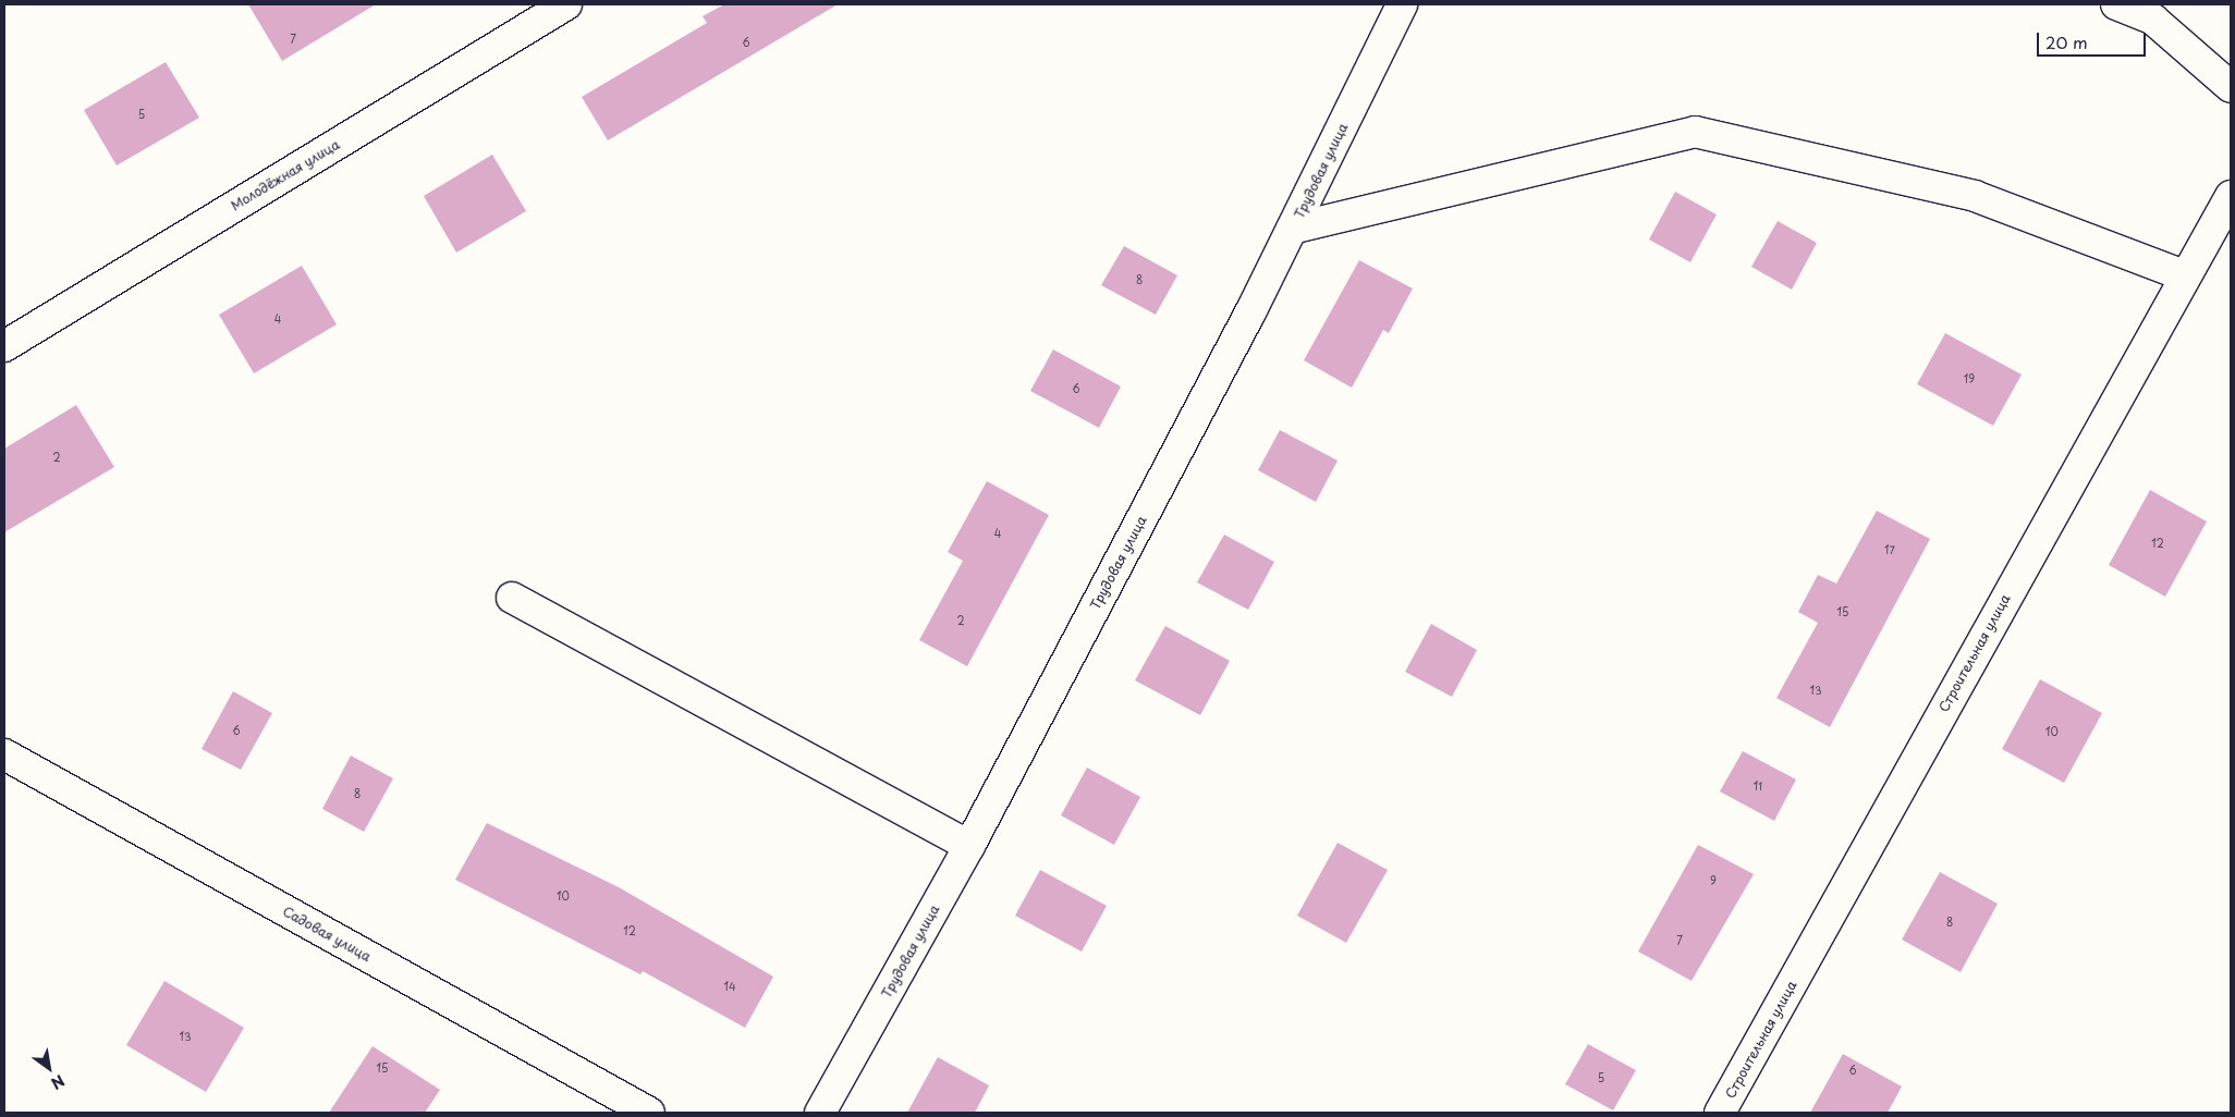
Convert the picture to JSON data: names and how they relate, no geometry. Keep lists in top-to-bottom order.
{
  "streets": {
    "street": [
      "Трудовая улица",
      "Молодёжная улица",
      "Строительная улица",
      "Садовая улица"
    ]
  },
  "house_numbers": [
    "7",
    "6",
    "5",
    "8",
    "4",
    "19",
    "6",
    "2",
    "4",
    "12",
    "17",
    "15",
    "2",
    "13",
    "6",
    "10",
    "11",
    "8",
    "9",
    "10",
    "8",
    "12",
    "7",
    "14",
    "13",
    "15",
    "6",
    "5"
  ],
  "scale_bar": "20 m",
  "north": "bottom right"
}
